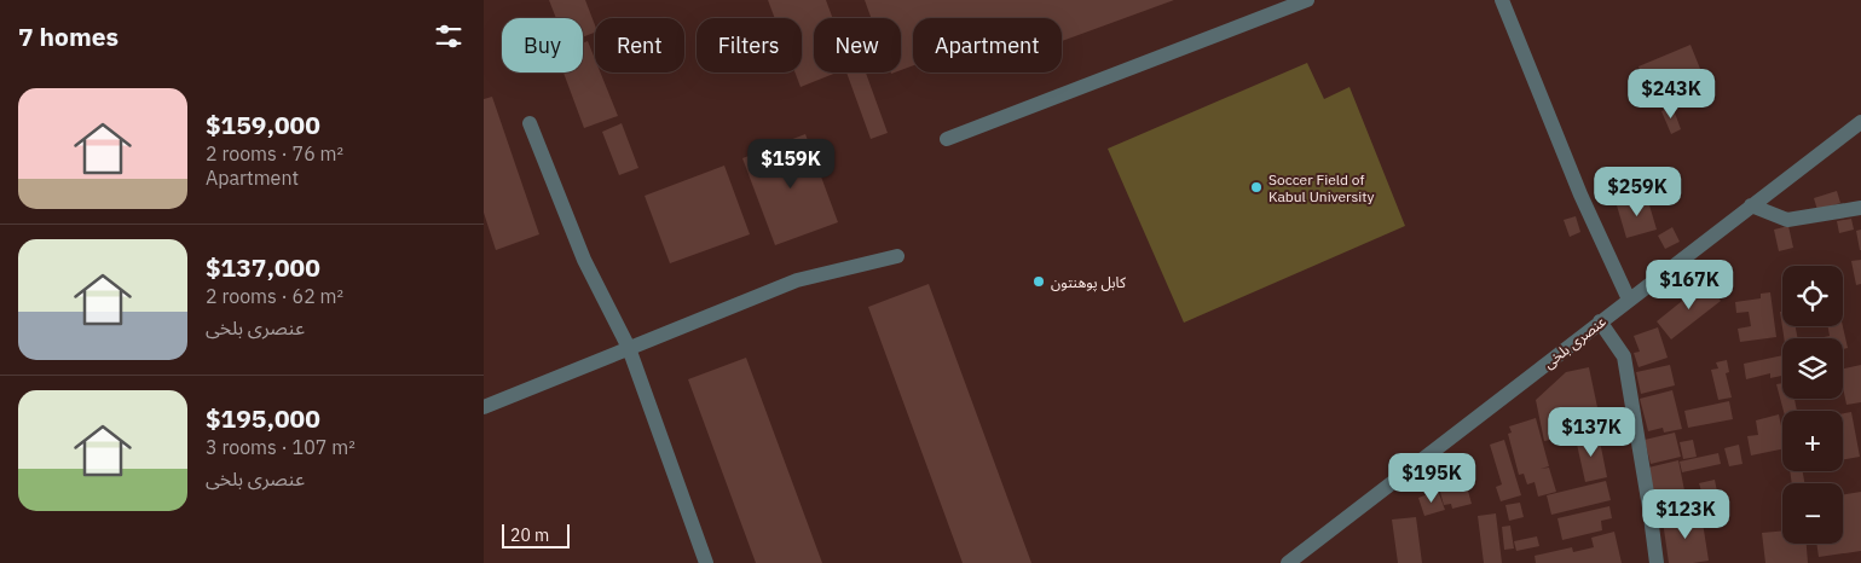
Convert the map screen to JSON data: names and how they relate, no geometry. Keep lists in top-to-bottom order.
{
  "streets": {
    "street": ["عنصری بلخی"]
  },
  "places": ["Soccer Field of Kabul University", "کابل پوهنتون"],
  "scale_bar": "20 m",
  "page": {
    "heading": "7 homes",
    "chip": [
      "Buy",
      "Rent",
      "Filters",
      "New",
      "Apartment"
    ],
    "price": [
      "$243K",
      "$159K",
      "$259K",
      "$167K",
      "$137K",
      "$195K",
      "$123K"
    ],
    "list": [
      {
        "name": "$159,000",
        "note": "2 rooms · 76 m² · Apartment"
      },
      {
        "name": "$137,000",
        "note": "2 rooms · 62 m² · عنصری بلخی"
      },
      {
        "name": "$195,000",
        "note": "3 rooms · 107 m² · عنصری بلخی"
      }
    ],
    "map_buttons": ["+", "−"],
    "scale": "20 m"
  }
}
